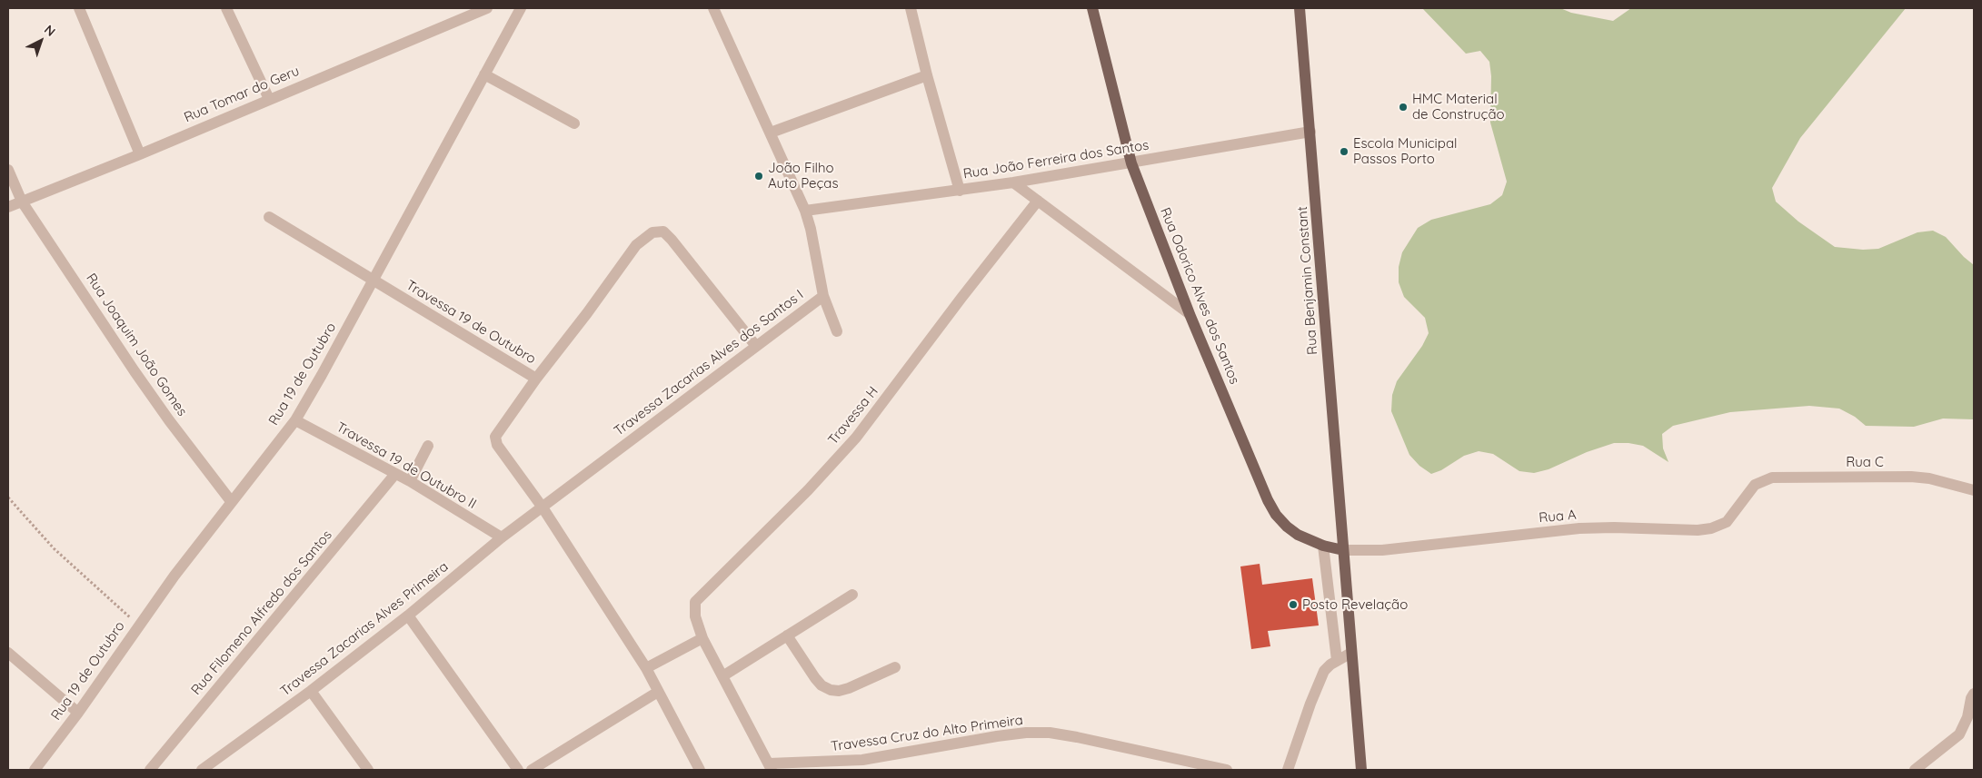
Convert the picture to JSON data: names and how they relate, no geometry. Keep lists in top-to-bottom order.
{
  "streets": {
    "main road": ["Rua Benjamin Constant", "Rua Odorico Alves dos Santos"],
    "street": [
      "Rua Tomar do Geru",
      "Rua João Ferreira dos Santos",
      "Travessa 19 de Outubro",
      "Rua Joaquim João Gomes",
      "Travessa Zacarias Alves dos Santos I",
      "Rua 19 de Outubro",
      "Travessa H",
      "Rua C",
      "Travessa 19 de Outubro II",
      "Rua A",
      "Rua Filomeno Alfredo dos Santos",
      "Travessa Zacarias Alves Primeira",
      "Travessa Cruz do Alto Primeira"
    ]
  },
  "crossings": [
    ["Rua Tomar do Geru", "Rua Joaquim João Gomes"],
    ["Rua João Ferreira dos Santos", "Rua Benjamin Constant"],
    ["Rua João Ferreira dos Santos", "Rua Odorico Alves dos Santos"],
    ["Rua João Ferreira dos Santos", "Travessa Zacarias Alves dos Santos I"],
    ["Rua Benjamin Constant", "Rua Odorico Alves dos Santos"],
    ["Rua Benjamin Constant", "Rua A"],
    ["Rua Odorico Alves dos Santos", "Rua A"],
    ["Travessa 19 de Outubro", "Travessa Zacarias Alves dos Santos I"],
    ["Travessa 19 de Outubro", "Rua 19 de Outubro"],
    ["Travessa 19 de Outubro", "Travessa Zacarias Alves Primeira"],
    ["Rua Joaquim João Gomes", "Rua 19 de Outubro"],
    ["Travessa Zacarias Alves dos Santos I", "Travessa Zacarias Alves Primeira"],
    ["Rua 19 de Outubro", "Travessa 19 de Outubro II"],
    ["Travessa H", "Travessa Cruz do Alto Primeira"],
    ["Rua C", "Rua A"],
    ["Travessa 19 de Outubro II", "Rua Filomeno Alfredo dos Santos"],
    ["Travessa 19 de Outubro II", "Travessa Zacarias Alves Primeira"]
  ],
  "places": [
    "HMC Material de Construção",
    "Escola Municipal Passos Porto",
    "João Filho Auto Peças",
    "Posto Revelação"
  ],
  "north": "top right"
}
